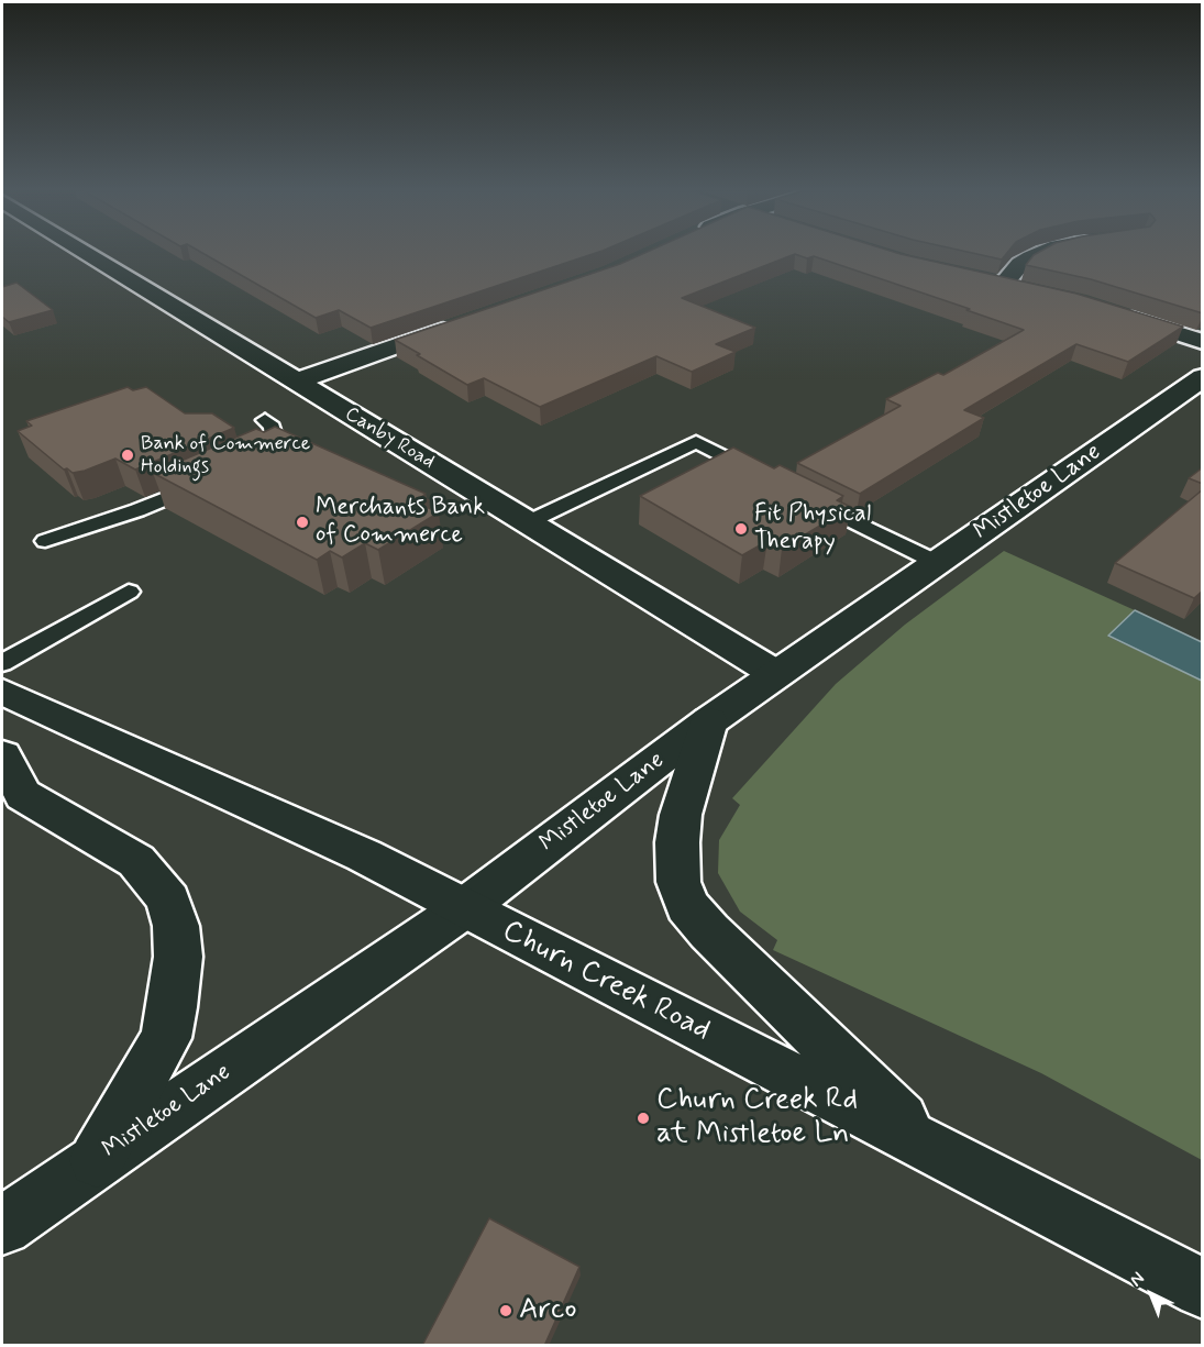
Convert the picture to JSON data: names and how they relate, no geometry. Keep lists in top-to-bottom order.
{
  "streets": {
    "street": ["Canby Road", "Mistletoe Lane", "Churn Creek Road"]
  },
  "crossings": [
    ["Canby Road", "Mistletoe Lane"],
    ["Mistletoe Lane", "Churn Creek Road"]
  ],
  "places": [
    "Bank of Commerce Holdings",
    "Merchants Bank of Commerce",
    "Fit Physical Therapy",
    "Churn Creek Rd at Mistletoe Ln",
    "Arco"
  ],
  "north": "top left"
}
